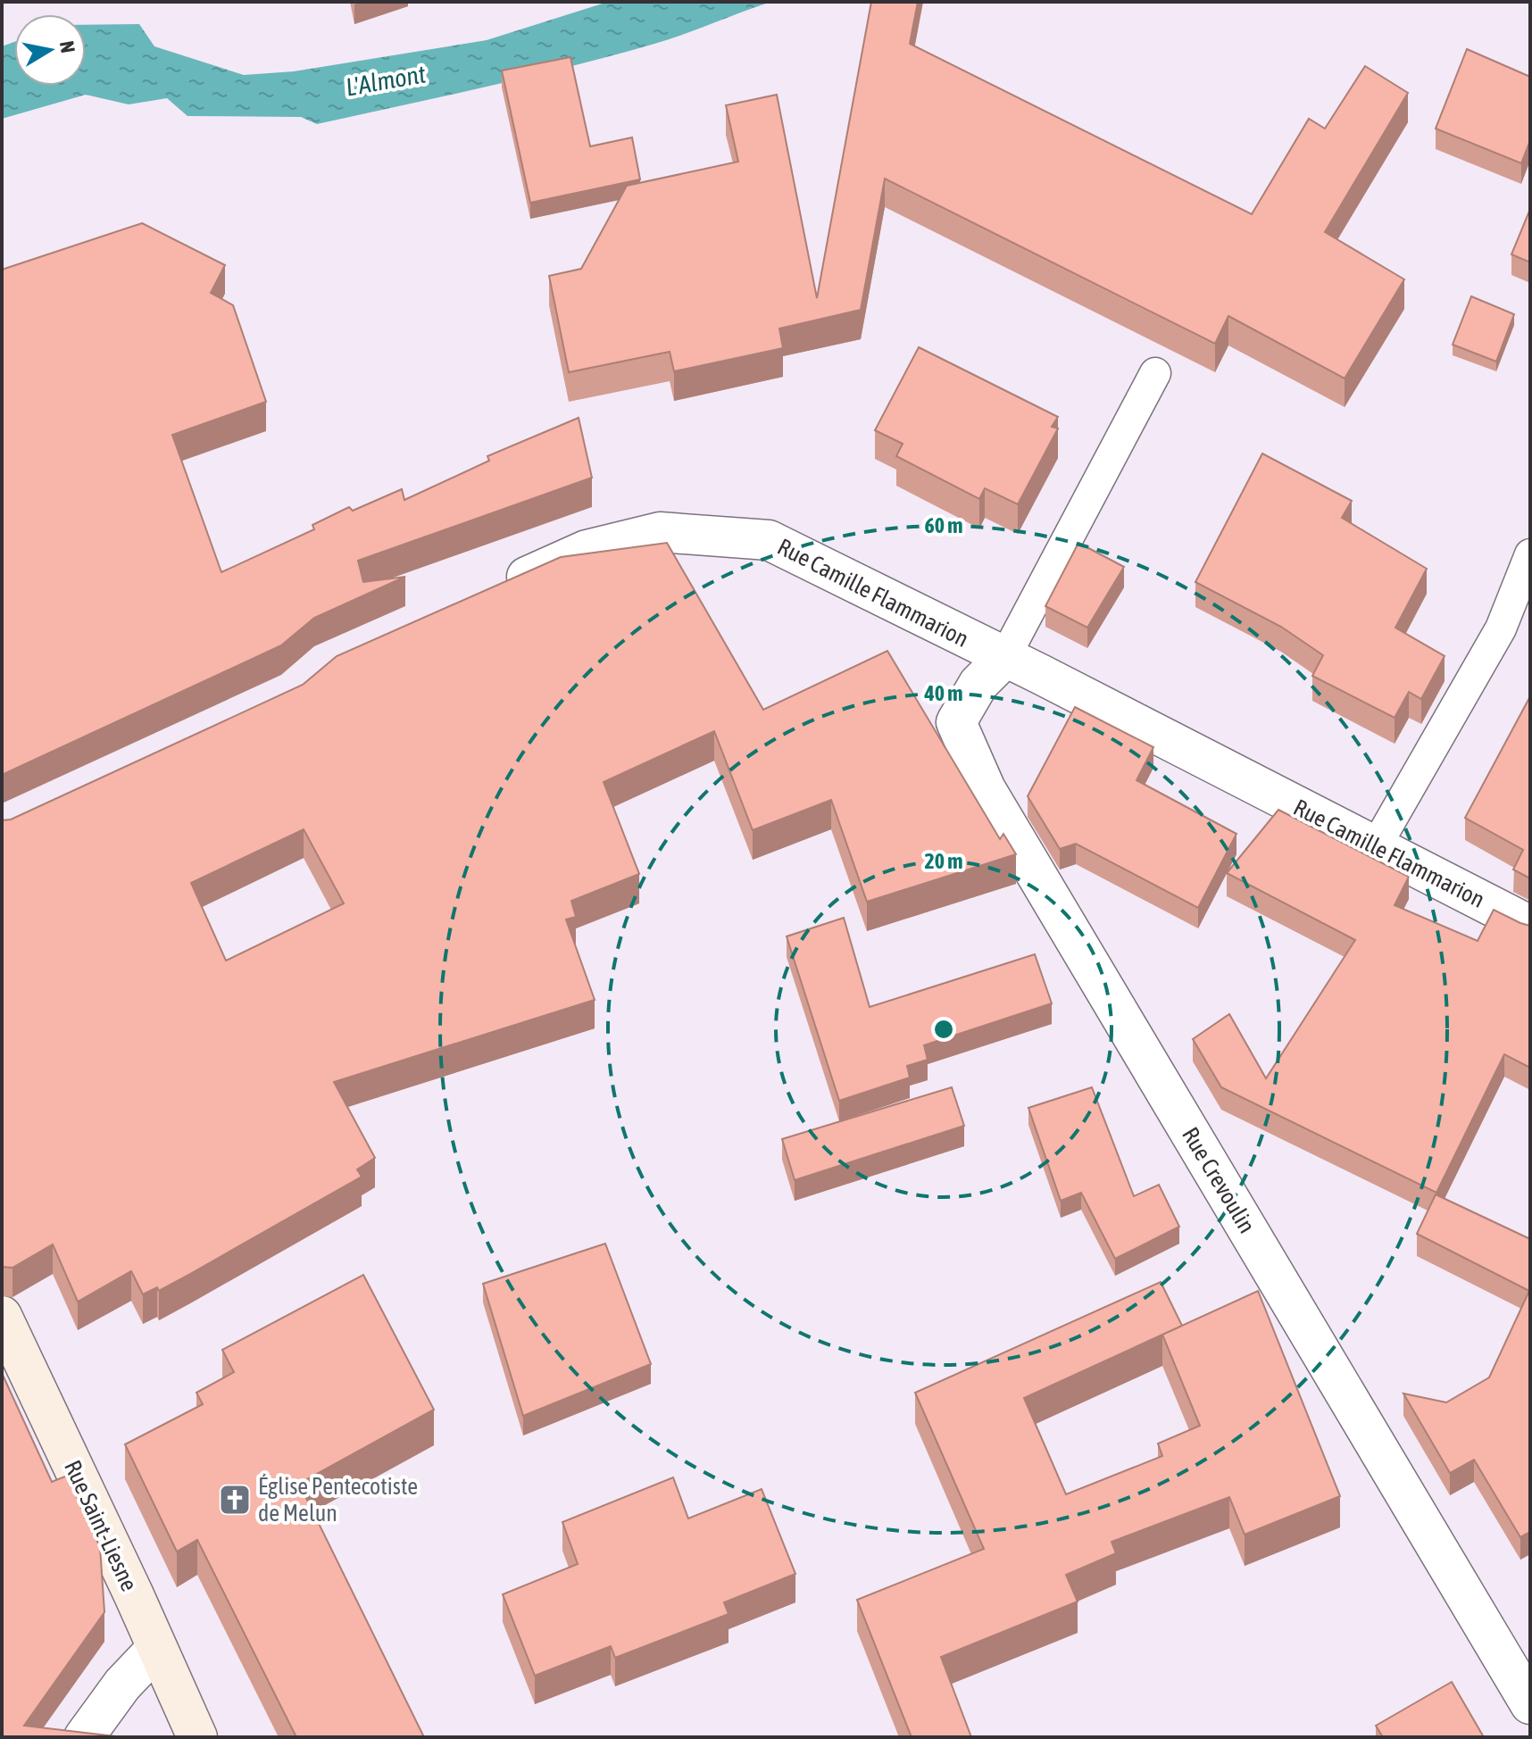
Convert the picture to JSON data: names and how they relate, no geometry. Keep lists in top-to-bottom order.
{
  "streets": {
    "main road": ["Rue Saint-Liesne"],
    "street": ["Rue Camille Flammarion", "Rue Crevoulin"]
  },
  "crossings": [
    ["Rue Camille Flammarion", "Rue Crevoulin"]
  ],
  "water": ["L'Almont"],
  "places": {
    "church": ["Église Pentecotiste de Melun"]
  },
  "north": "right",
  "rings": ["60 m", "40 m", "20 m"]
}
